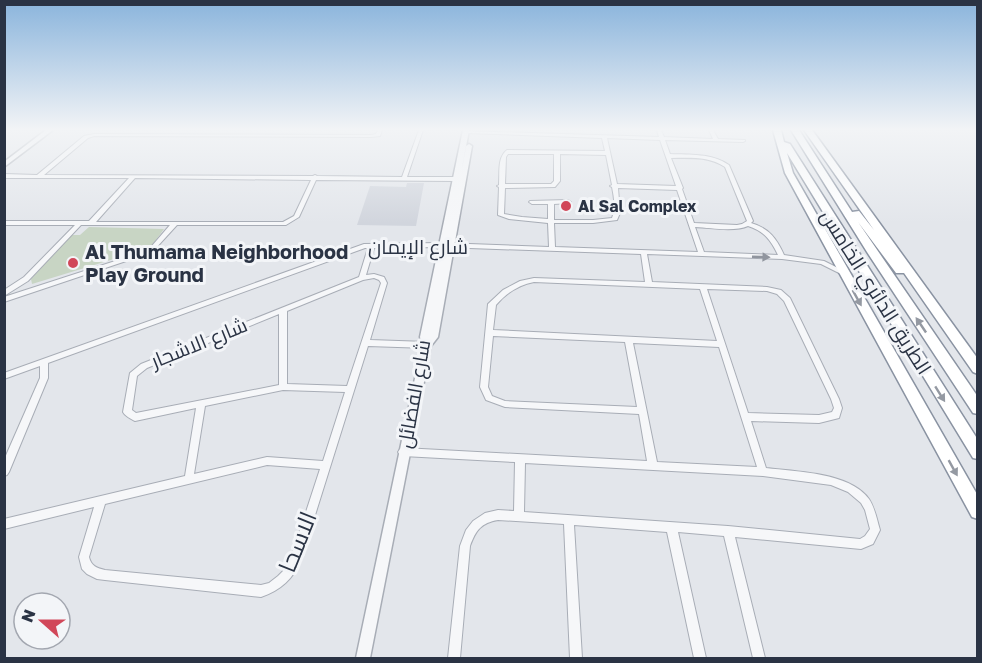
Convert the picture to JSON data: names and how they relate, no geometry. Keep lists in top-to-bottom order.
{
  "streets": {
    "highway": ["الطريق الدائري الخامس"],
    "street": [
      "شارع الإيمان",
      "شارع الاشجار",
      "شارع الفضائل",
      "الاسحا"
    ]
  },
  "crossings": [
    ["شارع الإيمان", "شارع الفضائل"],
    ["شارع الاشجار", "الاسحا"]
  ],
  "places": ["Al Sal Complex", "Al Thumama Neighborhood Play Ground"],
  "north": "left"
}
